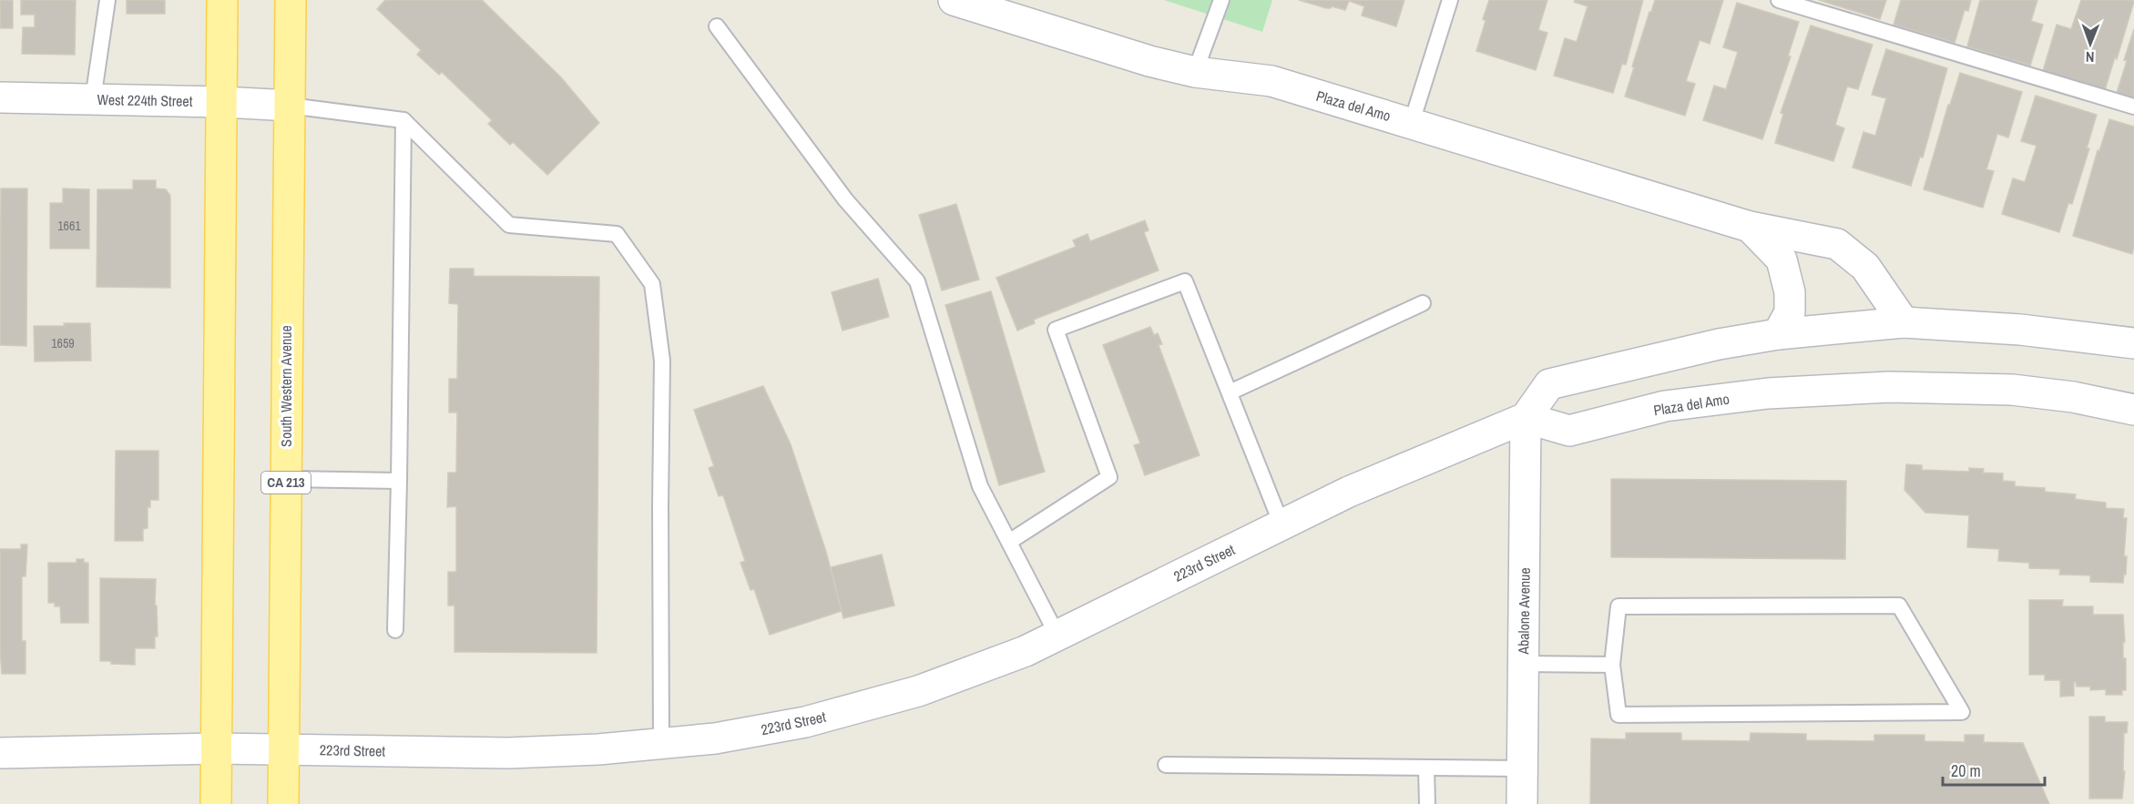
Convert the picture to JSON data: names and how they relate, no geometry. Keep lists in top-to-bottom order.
{
  "streets": {
    "main road": [
      "West 224th Street",
      "Plaza del Amo",
      "South Western Avenue",
      "CA 213",
      "223rd Street",
      "Abalone Avenue"
    ]
  },
  "crossings": [
    ["West 224th Street", "South Western Avenue"],
    ["Plaza del Amo", "223rd Street"],
    ["Plaza del Amo", "Abalone Avenue"],
    ["South Western Avenue", "223rd Street"],
    ["223rd Street", "Abalone Avenue"]
  ],
  "house_numbers": ["1661", "1659"],
  "scale_bar": "20 m",
  "north": "bottom"
}
